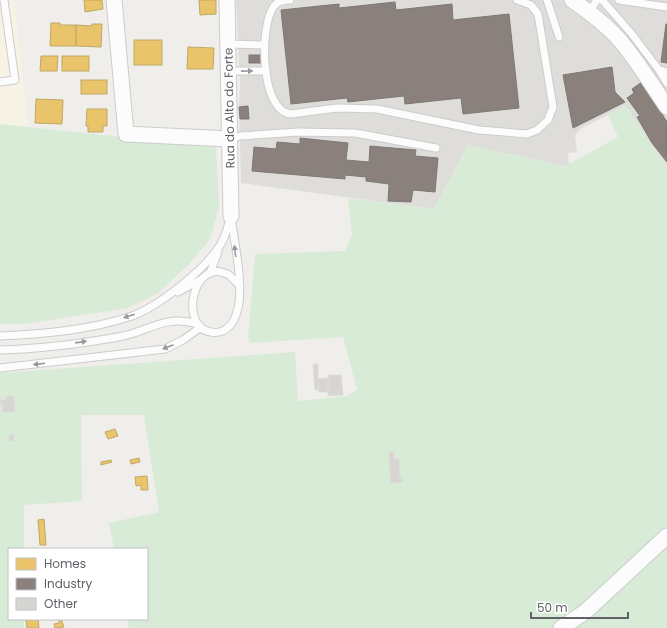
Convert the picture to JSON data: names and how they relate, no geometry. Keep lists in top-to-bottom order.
{
  "streets": {
    "street": ["Rua do Alto do Forte"]
  },
  "legend": ["Homes", "Industry", "Other"],
  "scale_bar": "50 m"
}
